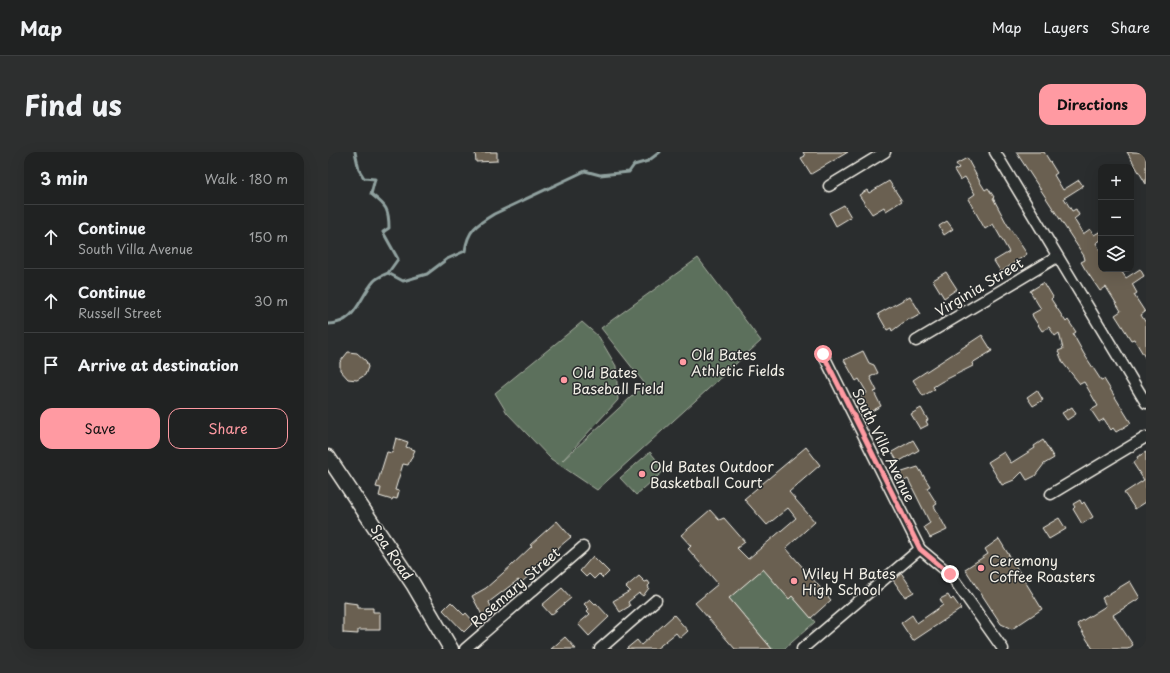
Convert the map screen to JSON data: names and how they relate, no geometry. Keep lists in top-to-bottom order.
{
  "streets": {
    "main road": ["Spa Road"],
    "street": ["Virginia Street", "South Villa Avenue", "Rosemary Street"]
  },
  "places": [
    "Old Bates Athletic Fields",
    "Old Bates Baseball Field",
    "Old Bates Outdoor Basketball Court",
    "Ceremony Coffee Roasters",
    "Wiley H Bates High School"
  ],
  "page": {
    "header": "Map",
    "nav": ["Map", "Layers", "Share"],
    "title": "Find us",
    "buttons": [
      "Directions",
      ["Save", "Share"]
    ],
    "heading": ["3 min", "Walk · 180 m"],
    "map_buttons": ["+", "−"],
    "list": [
      ["Continue", "South Villa Avenue", "150 m"],
      ["Continue", "Russell Street", "30 m"],
      "Arrive at destination"
    ]
  }
}
